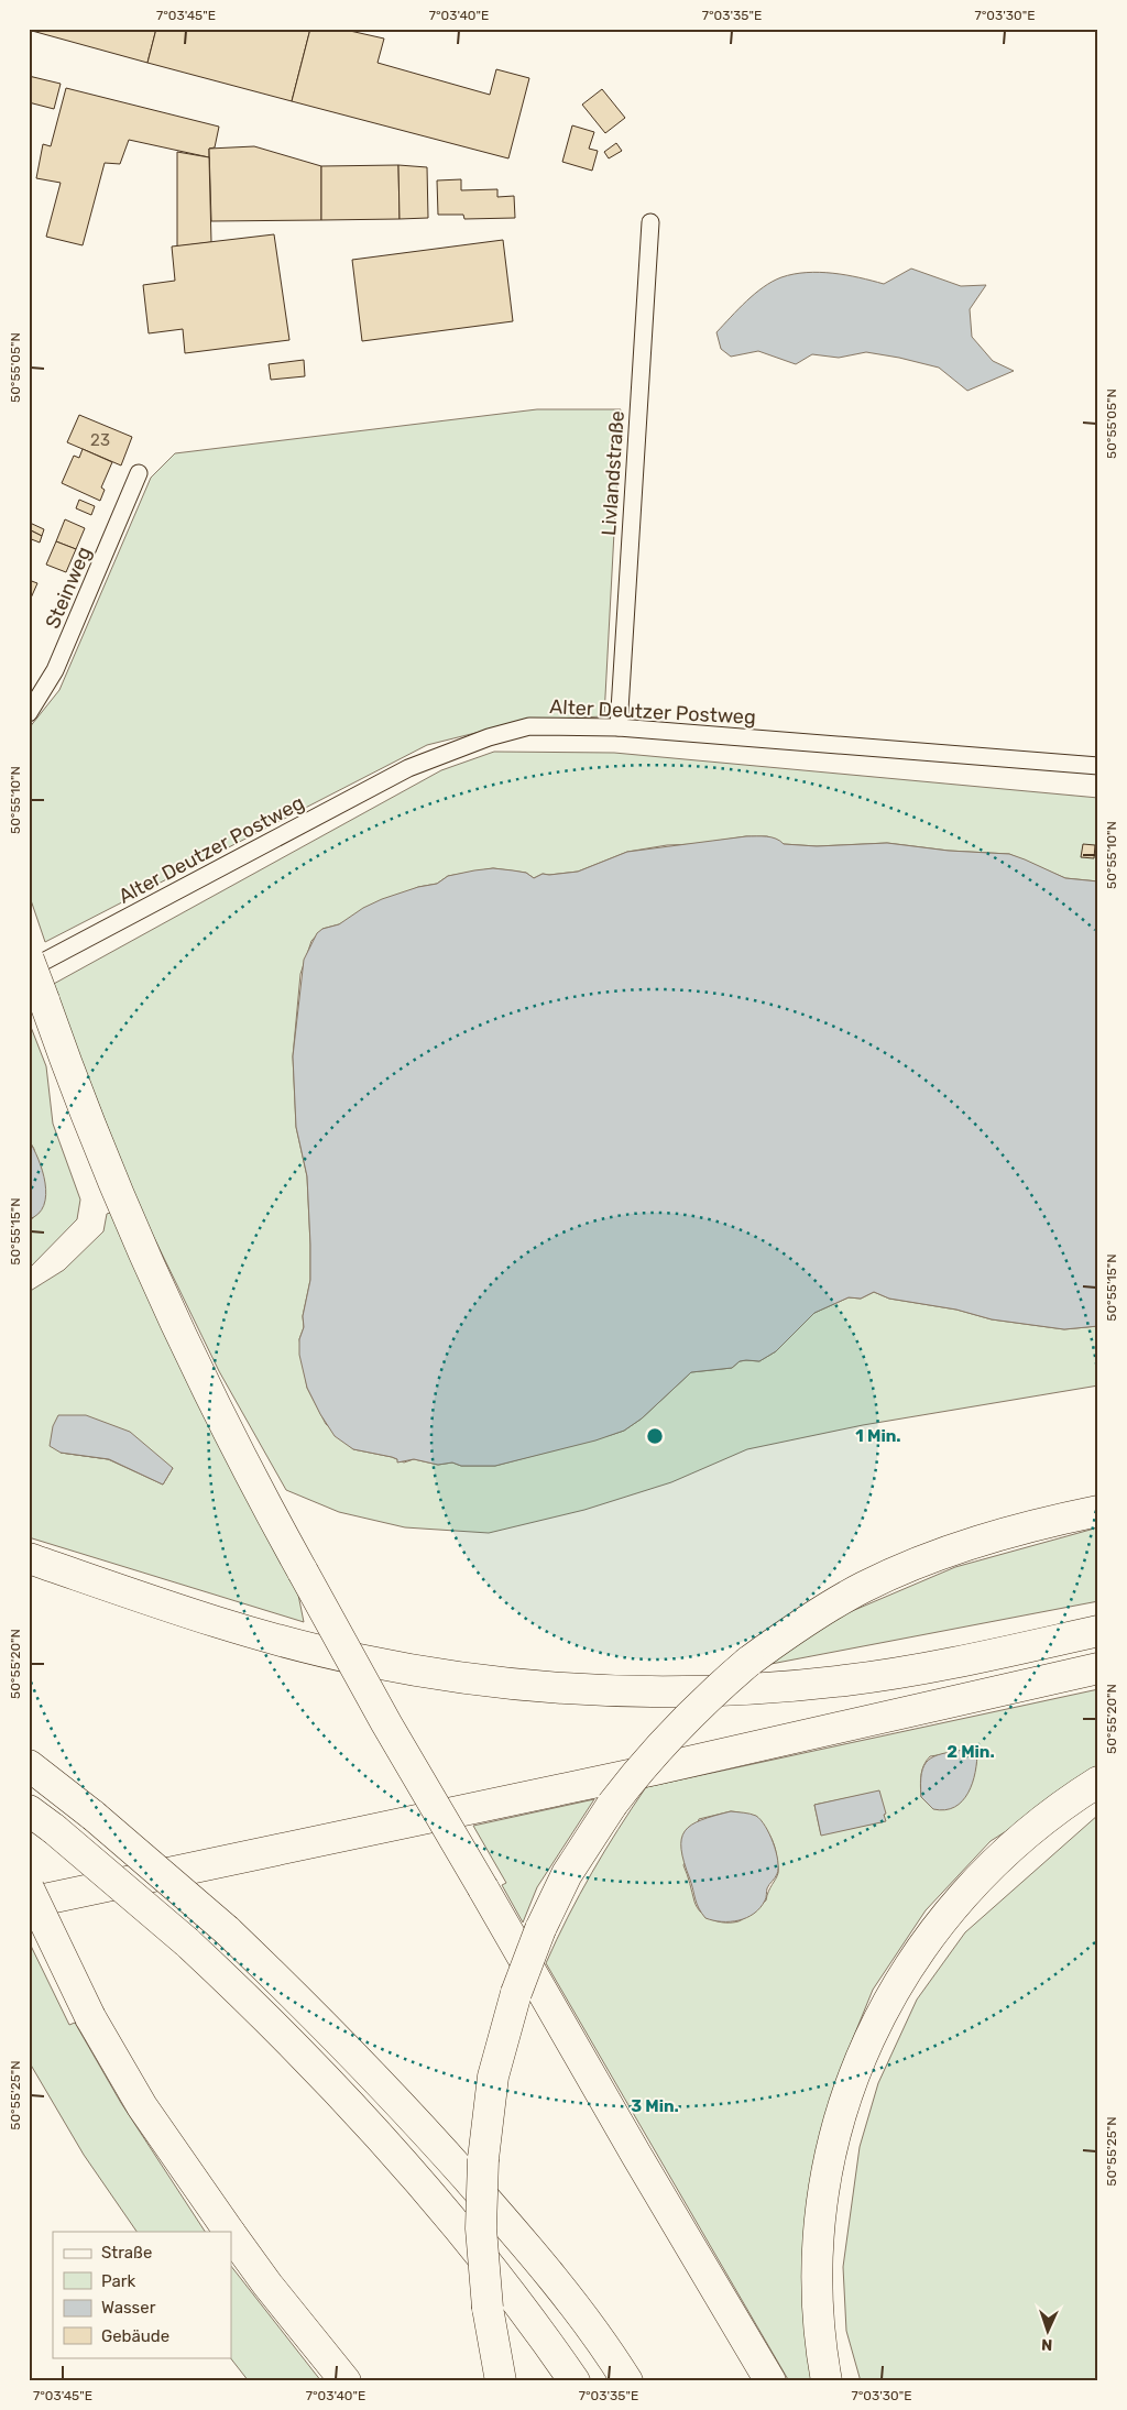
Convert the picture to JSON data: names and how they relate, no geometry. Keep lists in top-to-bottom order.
{
  "streets": {
    "street": ["Livlandstraße", "Steinweg", "Alter Deutzer Postweg"]
  },
  "crossings": [
    ["Livlandstraße", "Alter Deutzer Postweg"]
  ],
  "house_numbers": ["23"],
  "legend": [
    "Straße",
    "Park",
    "Wasser",
    "Gebäude"
  ],
  "north": "bottom",
  "coordinates": [
    "7°03'45\"E",
    "7°03'40\"E",
    "7°03'35\"E",
    "7°03'30\"E",
    "50°55'05\"N",
    "50°55'10\"N",
    "50°55'15\"N",
    "50°55'20\"N",
    "50°55'25\"N"
  ],
  "rings": ["1 Min.", "2 Min.", "3 Min."]
}
